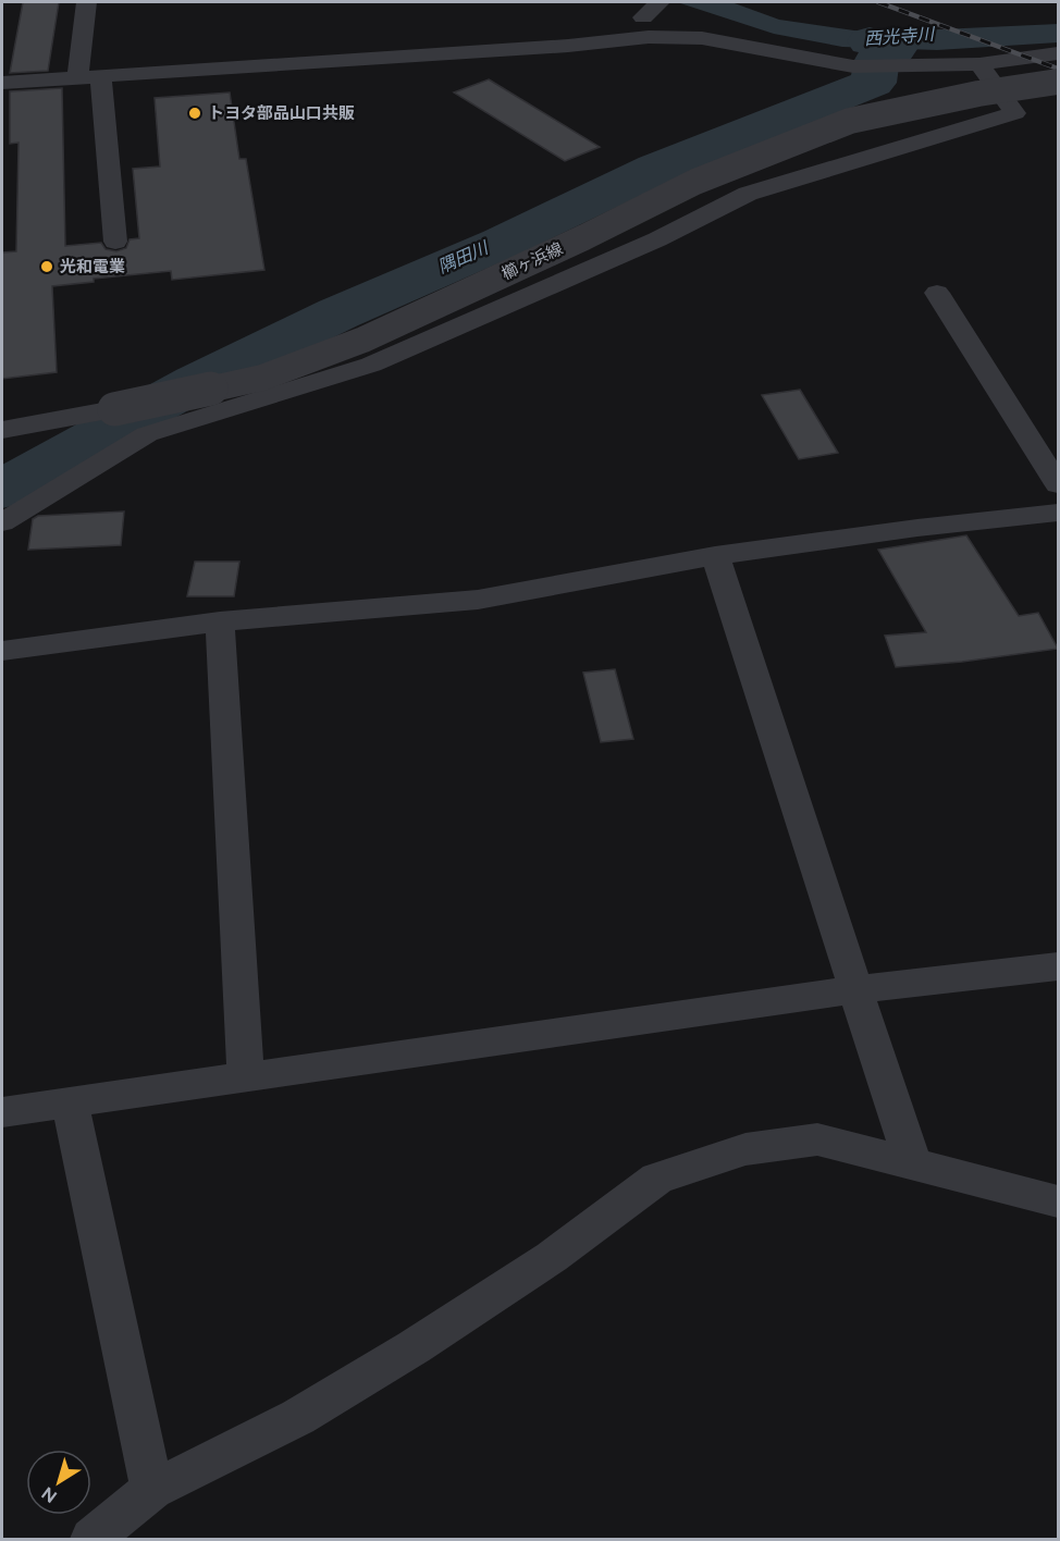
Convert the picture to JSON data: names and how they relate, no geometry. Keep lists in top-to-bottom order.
{
  "streets": {
    "street": ["櫛ヶ浜線"]
  },
  "water": ["西光寺川", "隅田川"],
  "places": ["トヨタ部品山口共販", "光和電業"],
  "north": "bottom left"
}
